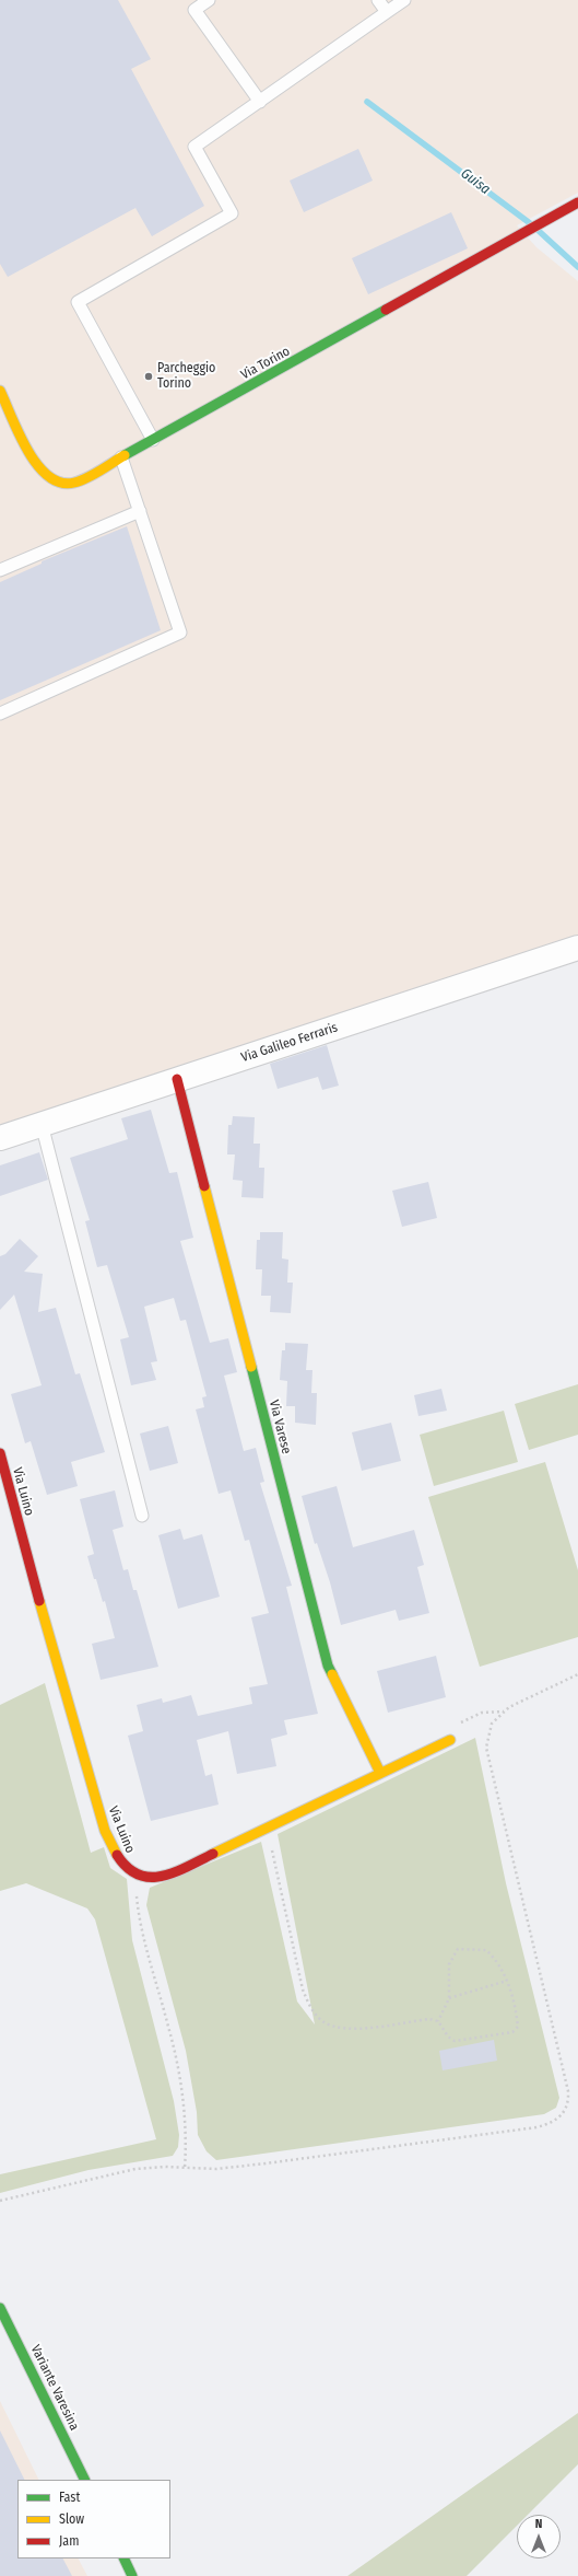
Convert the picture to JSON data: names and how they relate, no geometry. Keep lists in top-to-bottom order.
{
  "streets": {
    "street": [
      "Via Torino",
      "Via Galileo Ferraris",
      "Via Varese",
      "Via Luino",
      "Variante Varesina"
    ]
  },
  "crossings": [
    ["Via Galileo Ferraris", "Via Varese"]
  ],
  "water": ["Guisa"],
  "places": ["Parcheggio Torino"],
  "legend": ["Fast", "Slow", "Jam"],
  "north": "top"
}
